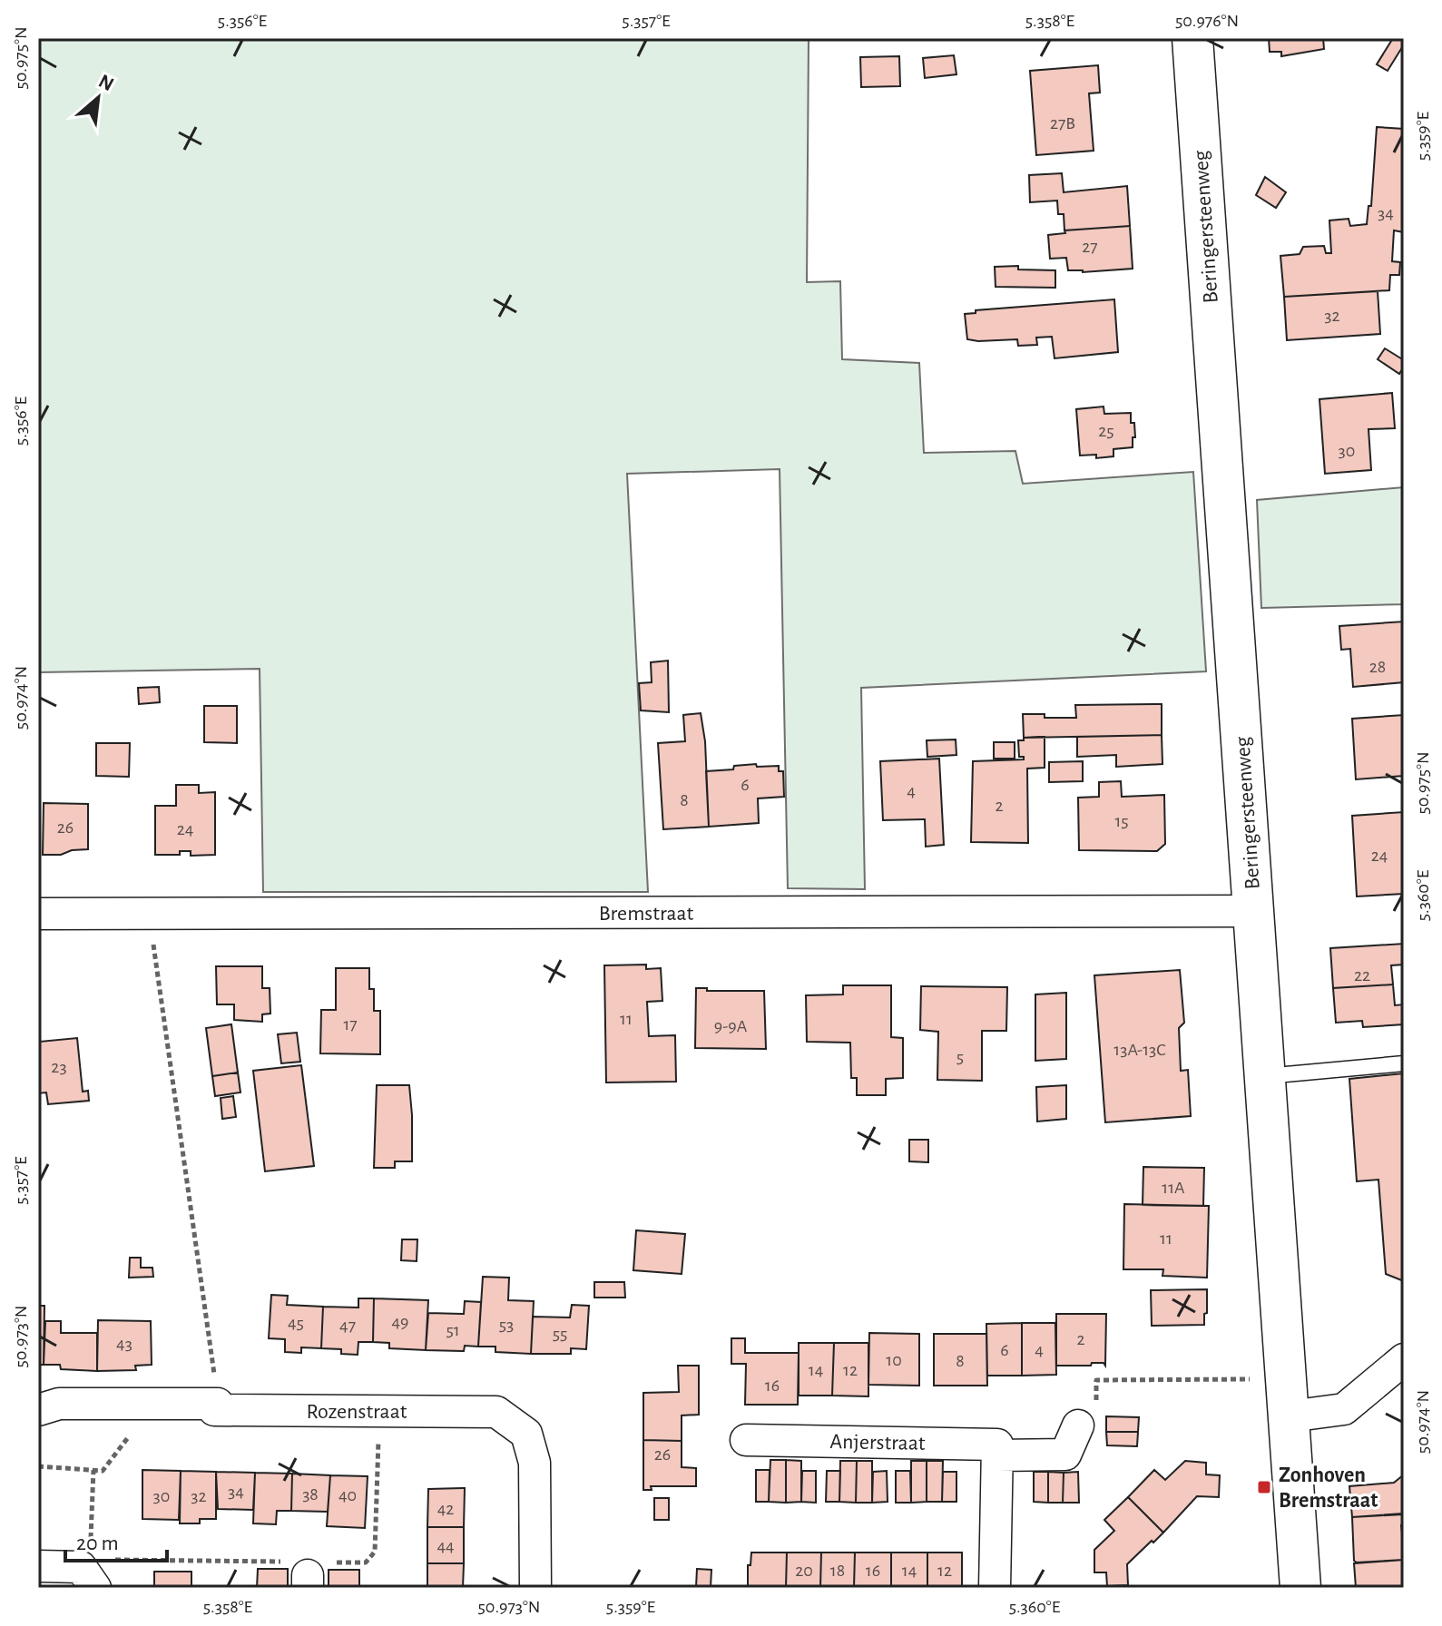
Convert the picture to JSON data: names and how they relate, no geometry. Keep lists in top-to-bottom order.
{
  "streets": {
    "main road": ["Beringersteenweg"],
    "street": ["Bremstraat", "Rozenstraat", "Anjerstraat"]
  },
  "crossings": [
    ["Beringersteenweg", "Bremstraat"]
  ],
  "places": {
    "transit": ["Zonhoven Bremstraat"]
  },
  "house_numbers": [
    "27B",
    "34",
    "27",
    "32",
    "25",
    "30",
    "28",
    "6",
    "4",
    "8",
    "2",
    "15",
    "26",
    "24",
    "24",
    "22",
    "11",
    "17",
    "9-9A",
    "13A-13C",
    "5",
    "23",
    "11A",
    "11",
    "49",
    "45",
    "53",
    "47",
    "51",
    "55",
    "2",
    "43",
    "6",
    "4",
    "10",
    "8",
    "14",
    "12",
    "16",
    "26",
    "34",
    "38",
    "40",
    "30",
    "32",
    "42",
    "44",
    "20",
    "18",
    "16",
    "14",
    "12"
  ],
  "scale_bar": "20 m",
  "north": "top right",
  "coordinates": [
    "5.356°E",
    "5.357°E",
    "5.358°E",
    "50.976°N",
    "50.975°N",
    "5.359°E",
    "50.974°N",
    "5.360°E",
    "50.973°N"
  ]
}
